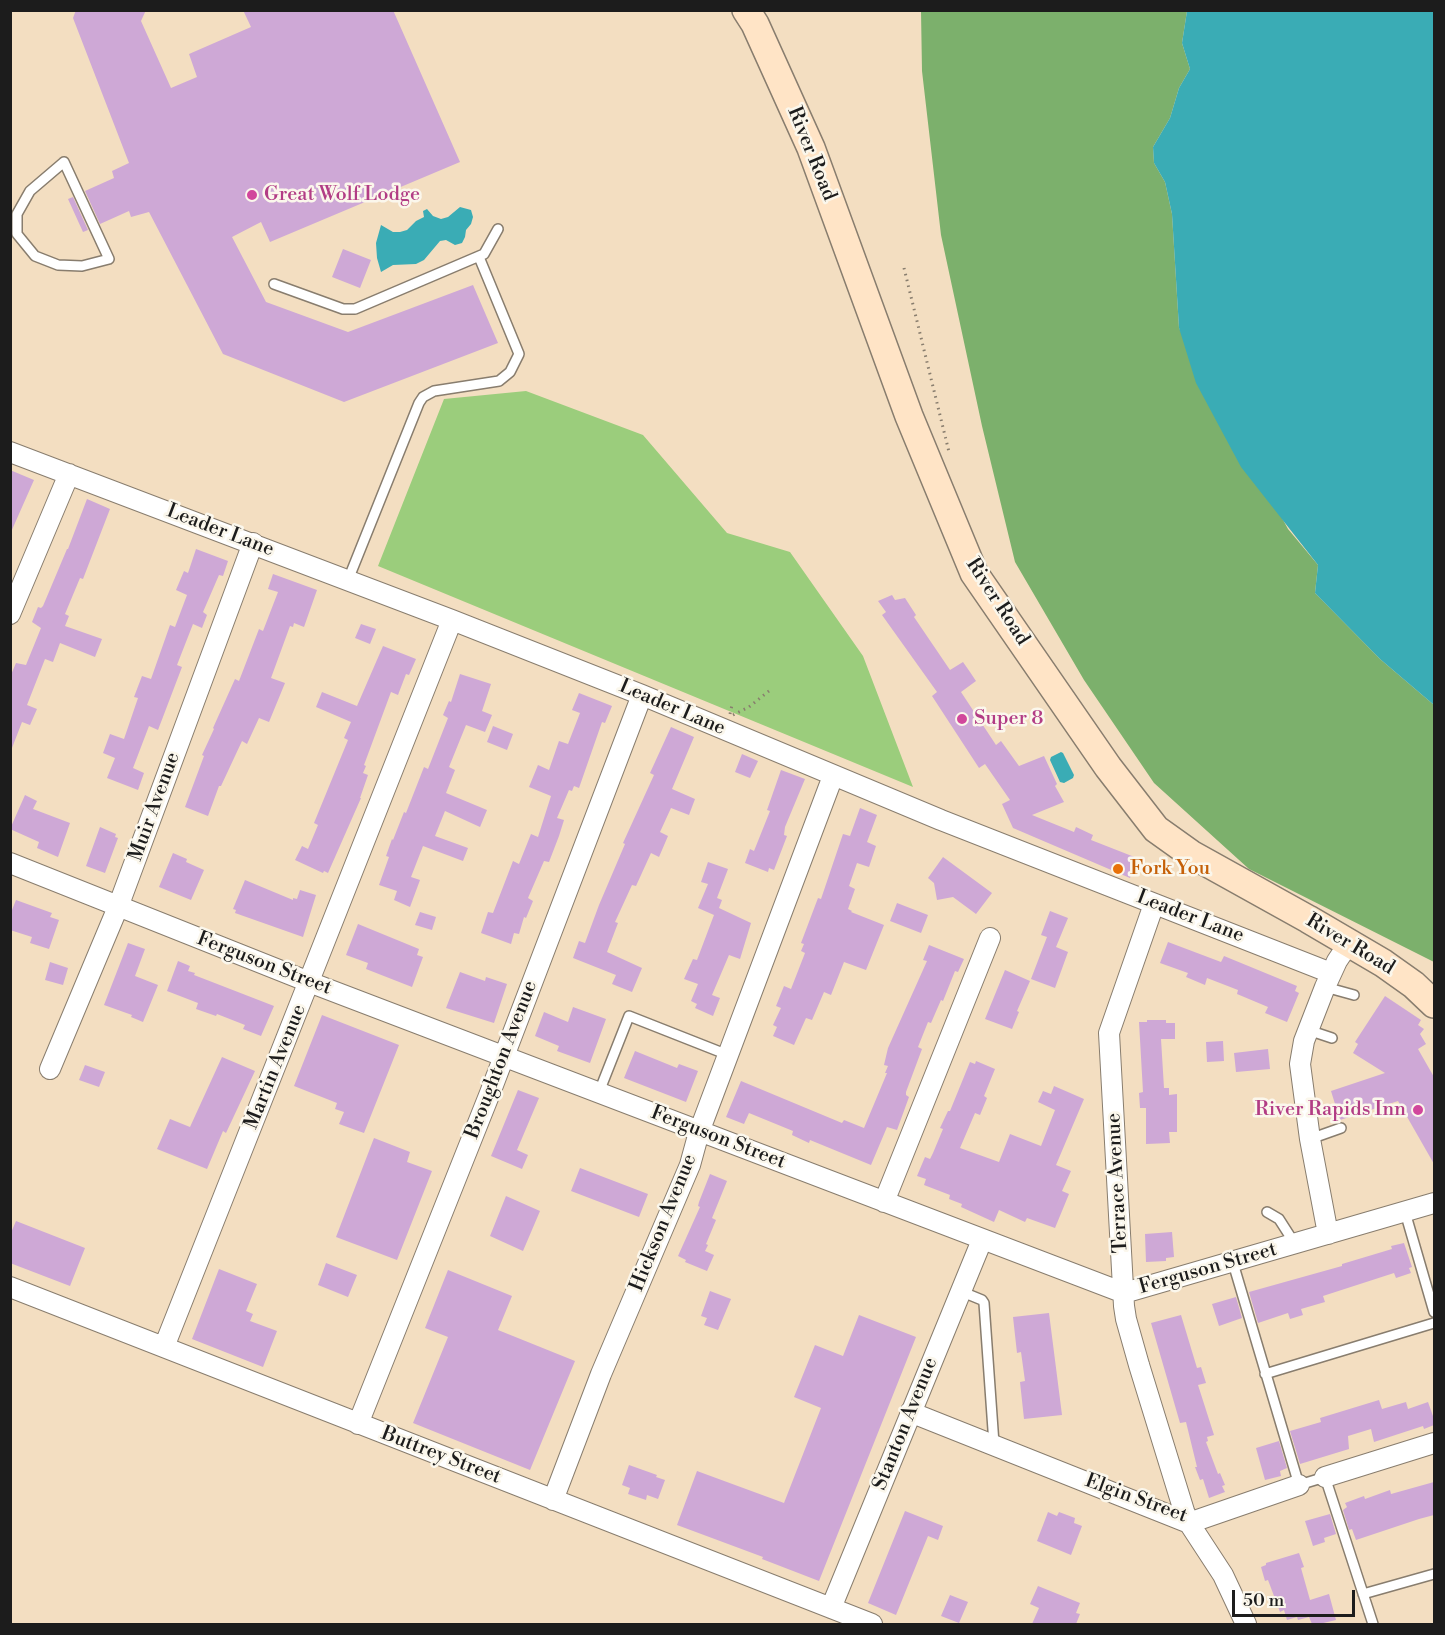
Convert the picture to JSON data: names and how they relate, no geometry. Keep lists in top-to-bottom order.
{
  "streets": {
    "main road": ["River Road"],
    "street": [
      "Leader Lane",
      "Muir Avenue",
      "Ferguson Street",
      "Broughton Avenue",
      "Martin Avenue",
      "Terrace Avenue",
      "Hickson Avenue",
      "Stanton Avenue",
      "Buttrey Street",
      "Elgin Street"
    ]
  },
  "crossings": [
    ["Leader Lane", "Muir Avenue"],
    ["Leader Lane", "Broughton Avenue"],
    ["Leader Lane", "Martin Avenue"],
    ["Leader Lane", "Terrace Avenue"],
    ["Leader Lane", "Hickson Avenue"],
    ["Muir Avenue", "Ferguson Street"],
    ["Ferguson Street", "Broughton Avenue"],
    ["Ferguson Street", "Martin Avenue"],
    ["Ferguson Street", "Terrace Avenue"],
    ["Ferguson Street", "Hickson Avenue"],
    ["Ferguson Street", "Stanton Avenue"],
    ["Broughton Avenue", "Buttrey Street"],
    ["Martin Avenue", "Buttrey Street"],
    ["Terrace Avenue", "Elgin Street"],
    ["Hickson Avenue", "Buttrey Street"],
    ["Stanton Avenue", "Buttrey Street"],
    ["Stanton Avenue", "Elgin Street"]
  ],
  "places": [
    "Great Wolf Lodge",
    "Super 8",
    "Fork You",
    "River Rapids Inn"
  ],
  "scale_bar": "50 m"
}
